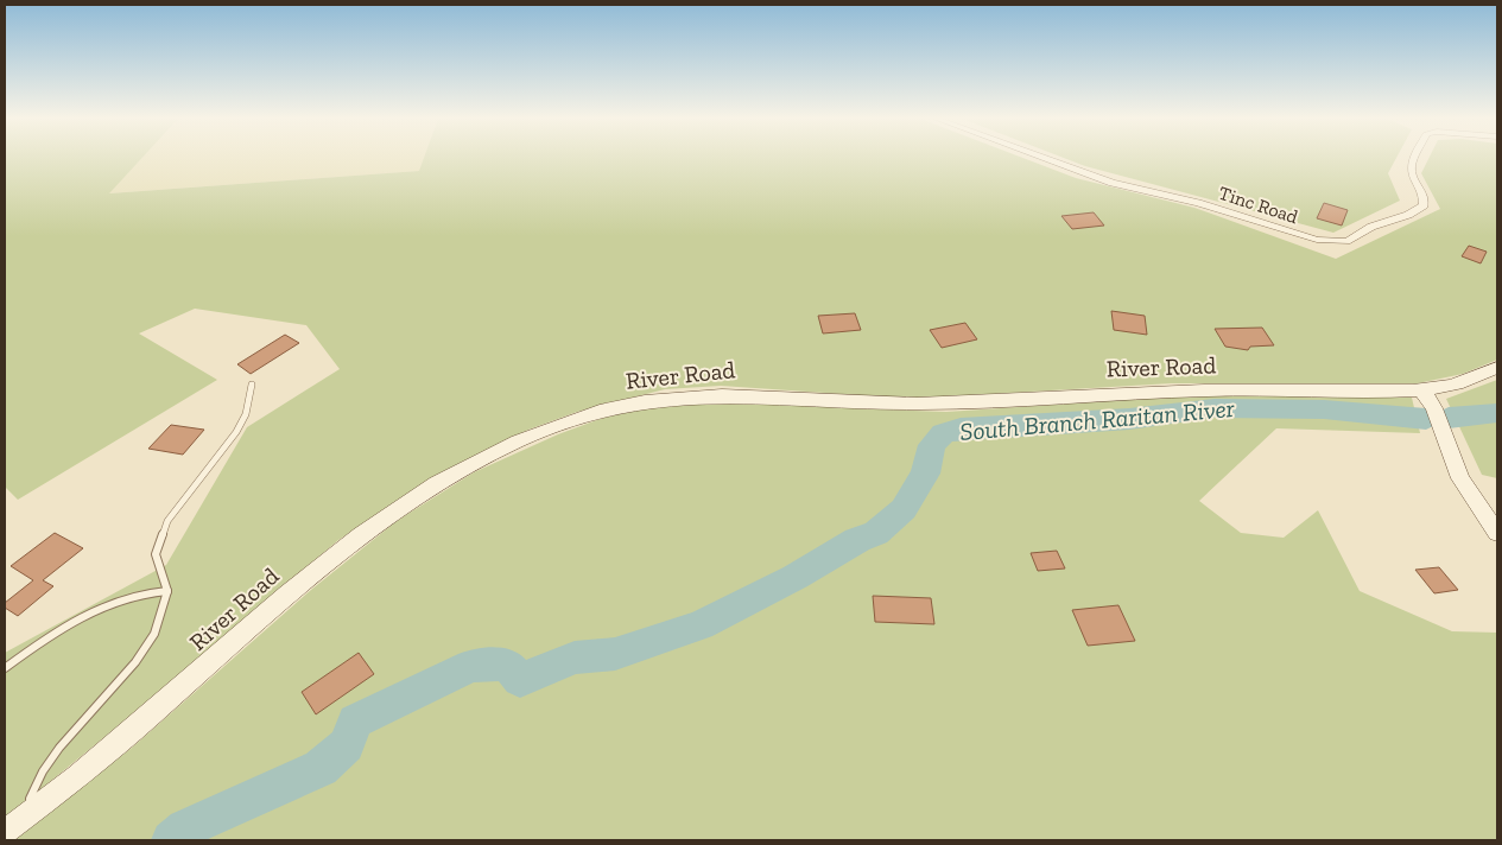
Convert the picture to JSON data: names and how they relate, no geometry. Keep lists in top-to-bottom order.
{
  "streets": {
    "street": ["Tinc Road", "River Road"]
  },
  "water": ["South Branch Raritan River"]
}
